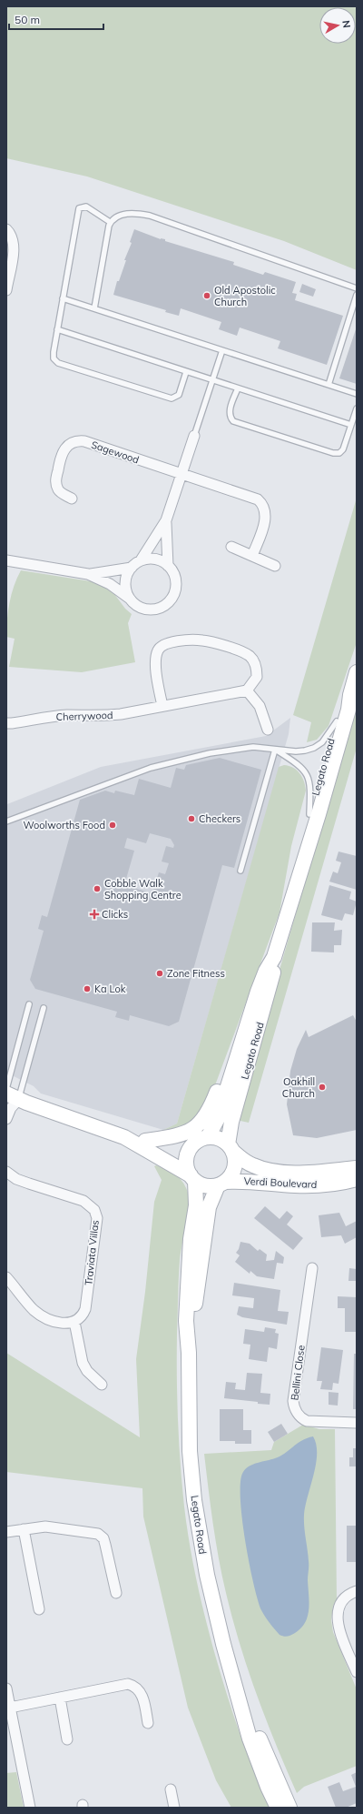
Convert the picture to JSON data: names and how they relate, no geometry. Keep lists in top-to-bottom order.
{
  "streets": {
    "street": [
      "Sagewood",
      "Cherrywood",
      "Legato Road",
      "Verdi Boulevard",
      "Traviata Villas",
      "Bellini Close"
    ]
  },
  "crossings": [
    ["Legato Road", "Verdi Boulevard"]
  ],
  "places": {
    "other": [
      "Old Apostolic Church",
      "Checkers",
      "Woolworths Food",
      "Cobble Walk Shopping Centre",
      "Zone Fitness",
      "Ka Lok",
      "Oakhill Church"
    ],
    "health": ["Clicks"]
  },
  "scale_bar": "50 m",
  "north": "right"
}
